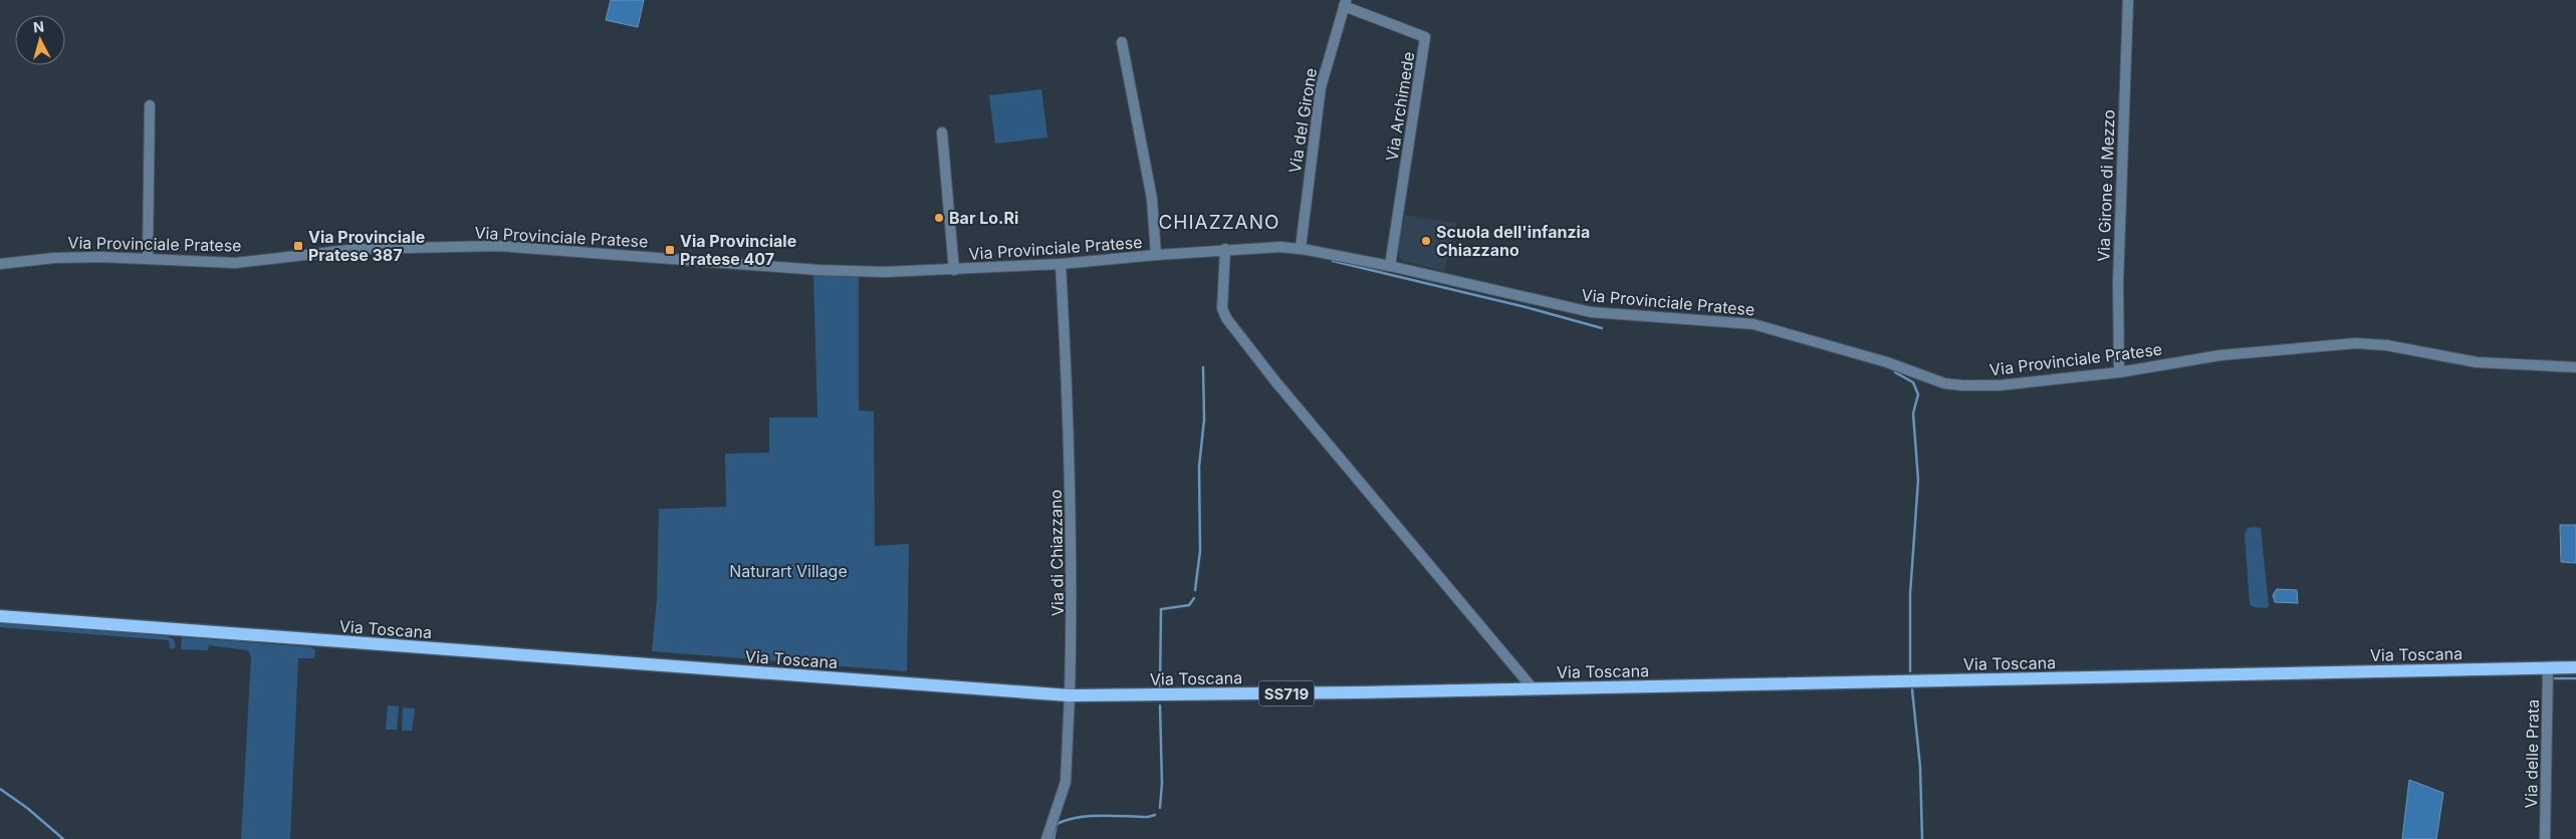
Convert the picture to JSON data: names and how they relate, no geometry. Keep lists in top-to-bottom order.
{
  "streets": {
    "main road": ["Via Toscana", "SS719"],
    "street": [
      "Via Archimede",
      "Via del Girone",
      "Via Girone di Mezzo",
      "Via Provinciale Pratese",
      "Via di Chiazzano",
      "Via delle Prata"
    ]
  },
  "crossings": [
    ["Via Archimede", "Via del Girone"],
    ["Via Archimede", "Via Provinciale Pratese"],
    ["Via del Girone", "Via Provinciale Pratese"],
    ["Via Girone di Mezzo", "Via Provinciale Pratese"],
    ["Via Provinciale Pratese", "Via di Chiazzano"],
    ["Via di Chiazzano", "Via Toscana"],
    ["Via Toscana", "Via delle Prata"]
  ],
  "districts": ["CHIAZZANO"],
  "parks": ["Naturart Village"],
  "places": {
    "other": ["Bar Lo.Ri", "Scuola dell'infanzia Chiazzano"],
    "transit": ["Via Provinciale Pratese 387", "Via Provinciale Pratese 407"]
  },
  "north": "top"
}
